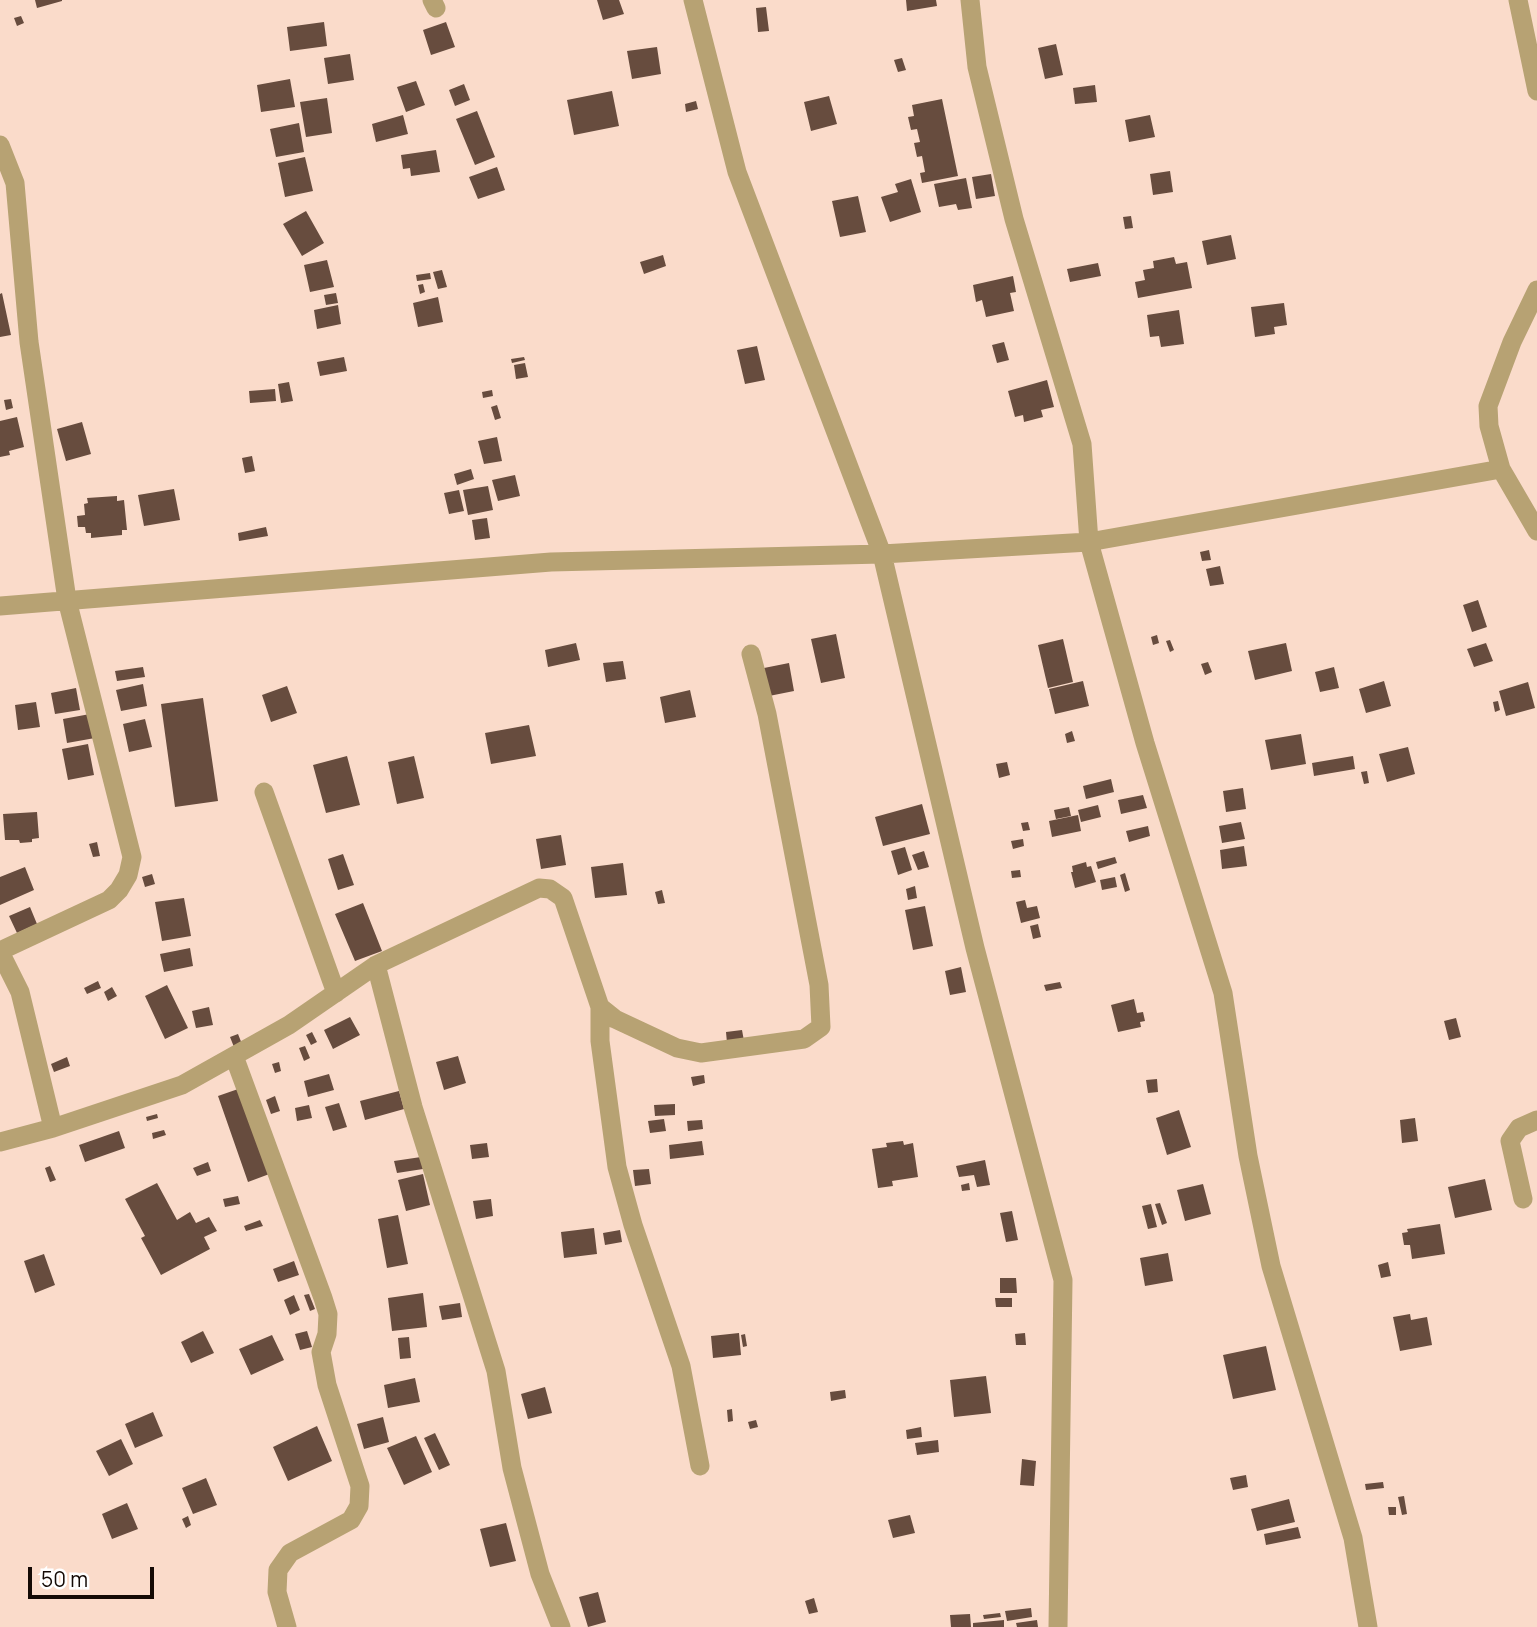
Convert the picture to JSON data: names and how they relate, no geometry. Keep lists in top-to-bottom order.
{
  "scale_bar": "50 m"
}
